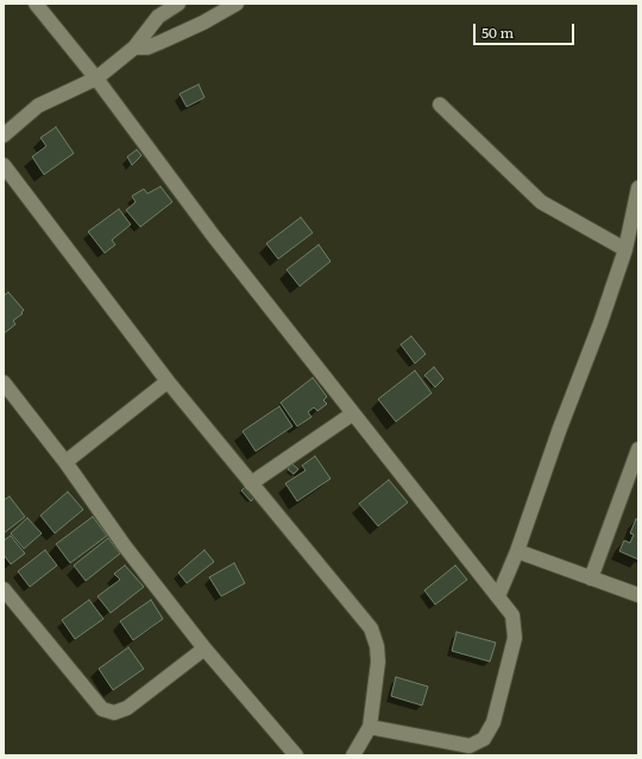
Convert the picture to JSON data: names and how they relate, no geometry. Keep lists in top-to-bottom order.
{
  "scale_bar": "50 m"
}
